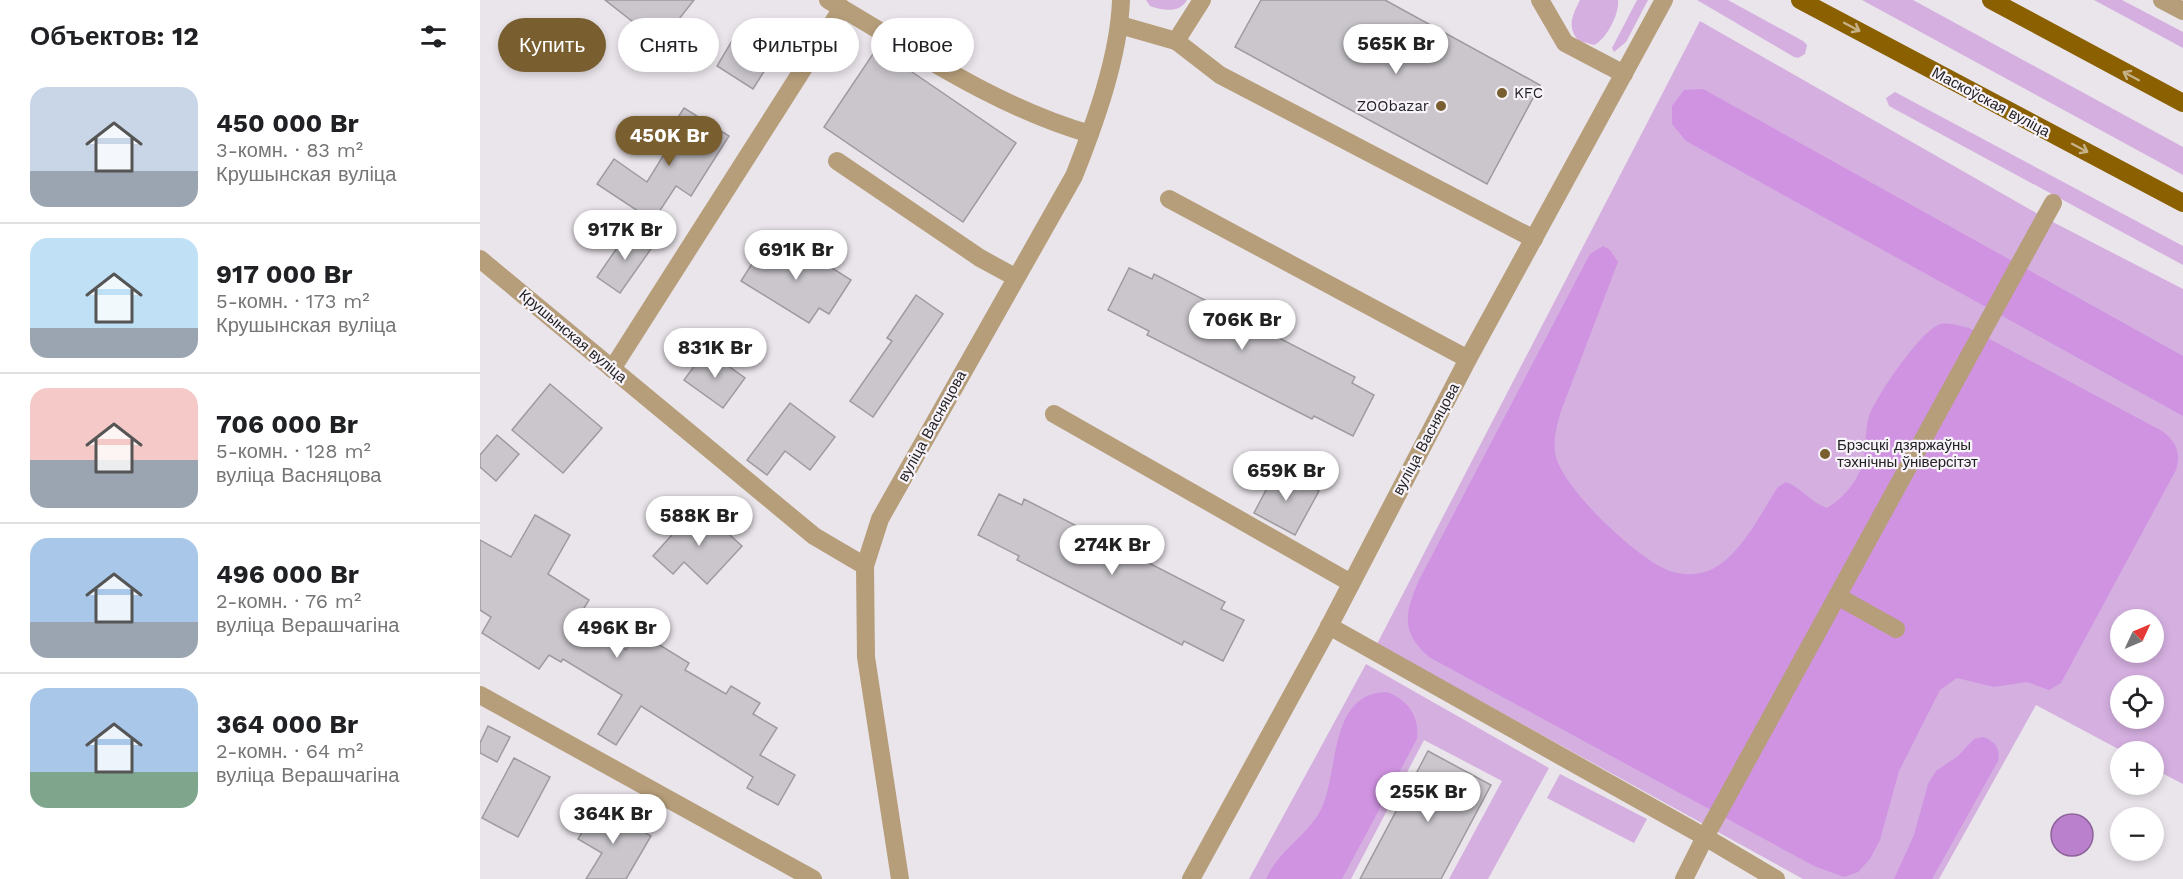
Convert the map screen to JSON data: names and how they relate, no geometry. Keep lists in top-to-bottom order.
{
  "streets": {
    "main road": ["Маскоўская вуліца"],
    "street": ["Крушынская вуліца", "вуліца Васняцова"]
  },
  "crossings": [
    ["Крушынская вуліца", "вуліца Васняцова"]
  ],
  "places": ["KFC", "ZOObazar", "Брэсцкі дзяржаўны тэхнічны ўніверсітэт"],
  "north": "top right",
  "page": {
    "heading": "Объектов: 12",
    "chip": [
      "Купить",
      "Снять",
      "Фильтры",
      "Новое"
    ],
    "price": [
      "565K Br",
      "450K Br",
      "917K Br",
      "691K Br",
      "706K Br",
      "831K Br",
      "659K Br",
      "588K Br",
      "274K Br",
      "496K Br",
      "255K Br",
      "364K Br"
    ],
    "list": [
      {
        "name": "450 000 Br",
        "note": "3-комн. · 83 m² · Крушынская вуліца"
      },
      {
        "name": "917 000 Br",
        "note": "5-комн. · 173 m² · Крушынская вуліца"
      },
      {
        "name": "706 000 Br",
        "note": "5-комн. · 128 m² · вуліца Васняцова"
      },
      {
        "name": "496 000 Br",
        "note": "2-комн. · 76 m² · вуліца Верашчагіна"
      },
      {
        "name": "364 000 Br",
        "note": "2-комн. · 64 m² · вуліца Верашчагіна"
      }
    ],
    "map_buttons": ["+", "−"]
  }
}
